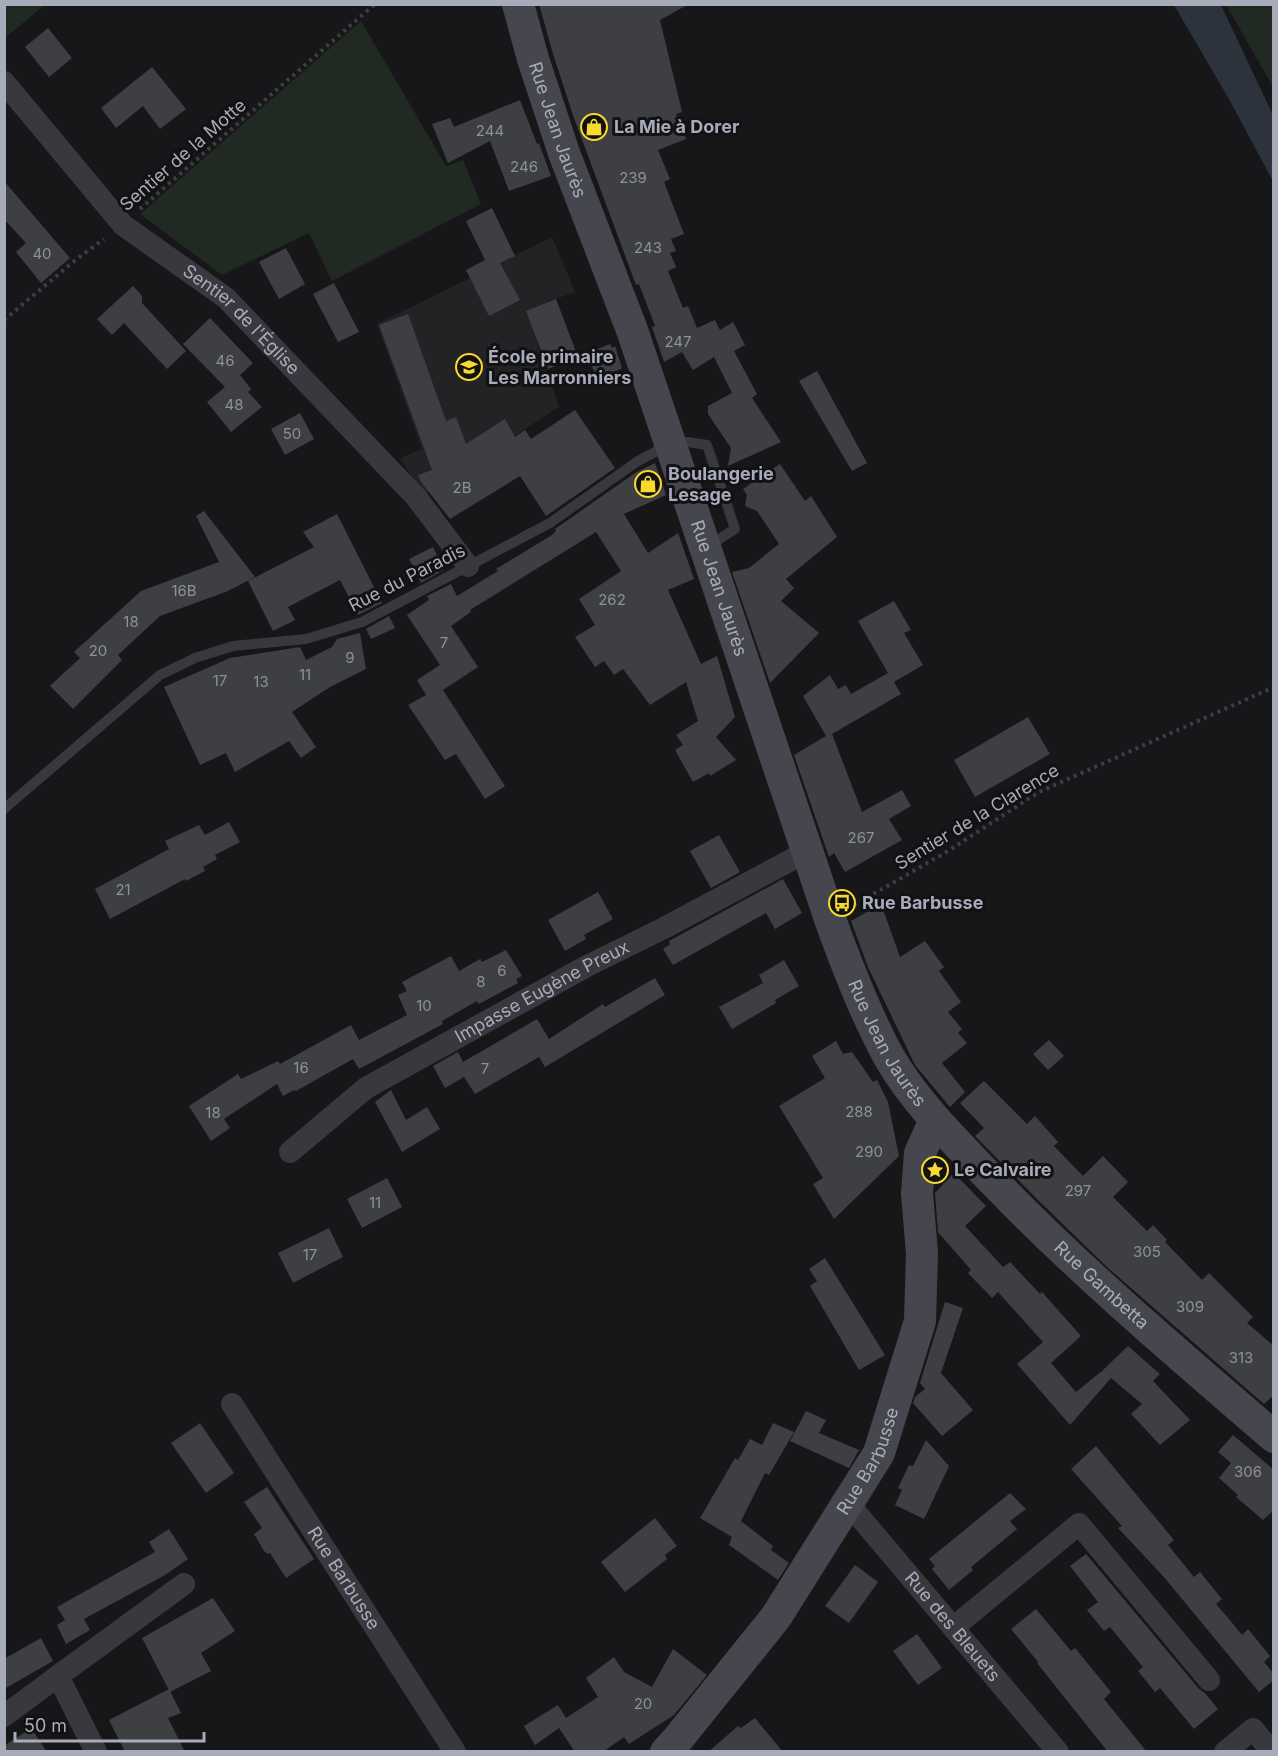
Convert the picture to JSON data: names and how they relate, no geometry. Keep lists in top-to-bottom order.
{
  "streets": {
    "main road": ["Rue Jean Jaurès", "Rue Gambetta", "Rue Barbusse"],
    "street": ["Sentier de l'Église", "Impasse Eugène Preux", "Rue des Bleuets"],
    "lane": ["Rue du Paradis"],
    "path": ["Sentier de la Motte", "Sentier de la Clarence"]
  },
  "crossings": [
    ["Rue Jean Jaurès", "Rue du Paradis"],
    ["Rue Jean Jaurès", "Sentier de la Clarence"],
    ["Rue Jean Jaurès", "Impasse Eugène Preux"],
    ["Rue Jean Jaurès", "Rue Gambetta"],
    ["Rue Jean Jaurès", "Rue Barbusse"],
    ["Sentier de la Motte", "Sentier de l'Église"],
    ["Sentier de l'Église", "Rue du Paradis"],
    ["Rue Gambetta", "Rue Barbusse"],
    ["Rue Barbusse", "Rue des Bleuets"]
  ],
  "places": {
    "shop": ["La Mie à Dorer", "Boulangerie Lesage"],
    "school or university": ["École primaire Les Marronniers"],
    "bus stop": ["Rue Barbusse"],
    "place": ["Le Calvaire"]
  },
  "house_numbers": [
    "244",
    "246",
    "239",
    "243",
    "40",
    "247",
    "46",
    "48",
    "50",
    "2B",
    "16B",
    "262",
    "18",
    "7",
    "20",
    "9",
    "11",
    "17",
    "13",
    "267",
    "21",
    "6",
    "8",
    "10",
    "16",
    "7",
    "288",
    "18",
    "290",
    "297",
    "11",
    "305",
    "17",
    "309",
    "313",
    "306",
    "20"
  ],
  "scale_bar": "50 m"
}
